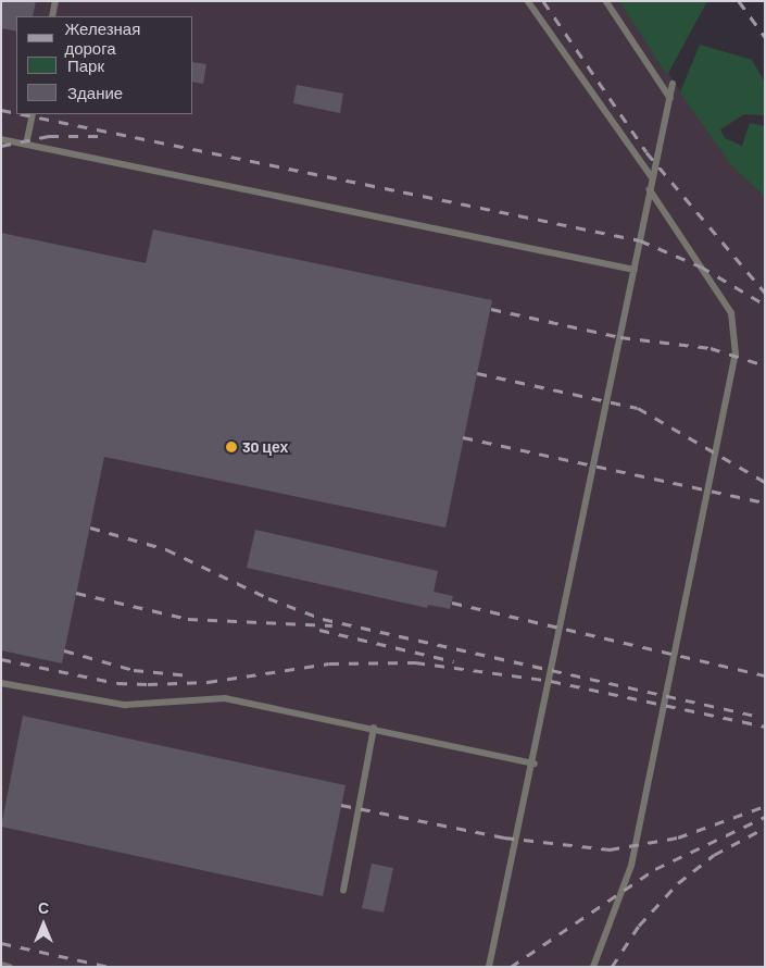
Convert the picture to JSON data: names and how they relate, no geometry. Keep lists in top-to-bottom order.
{
  "places": ["30 цех"],
  "legend": ["Железная дорога", "Парк", "Здание"],
  "north": "top"
}
